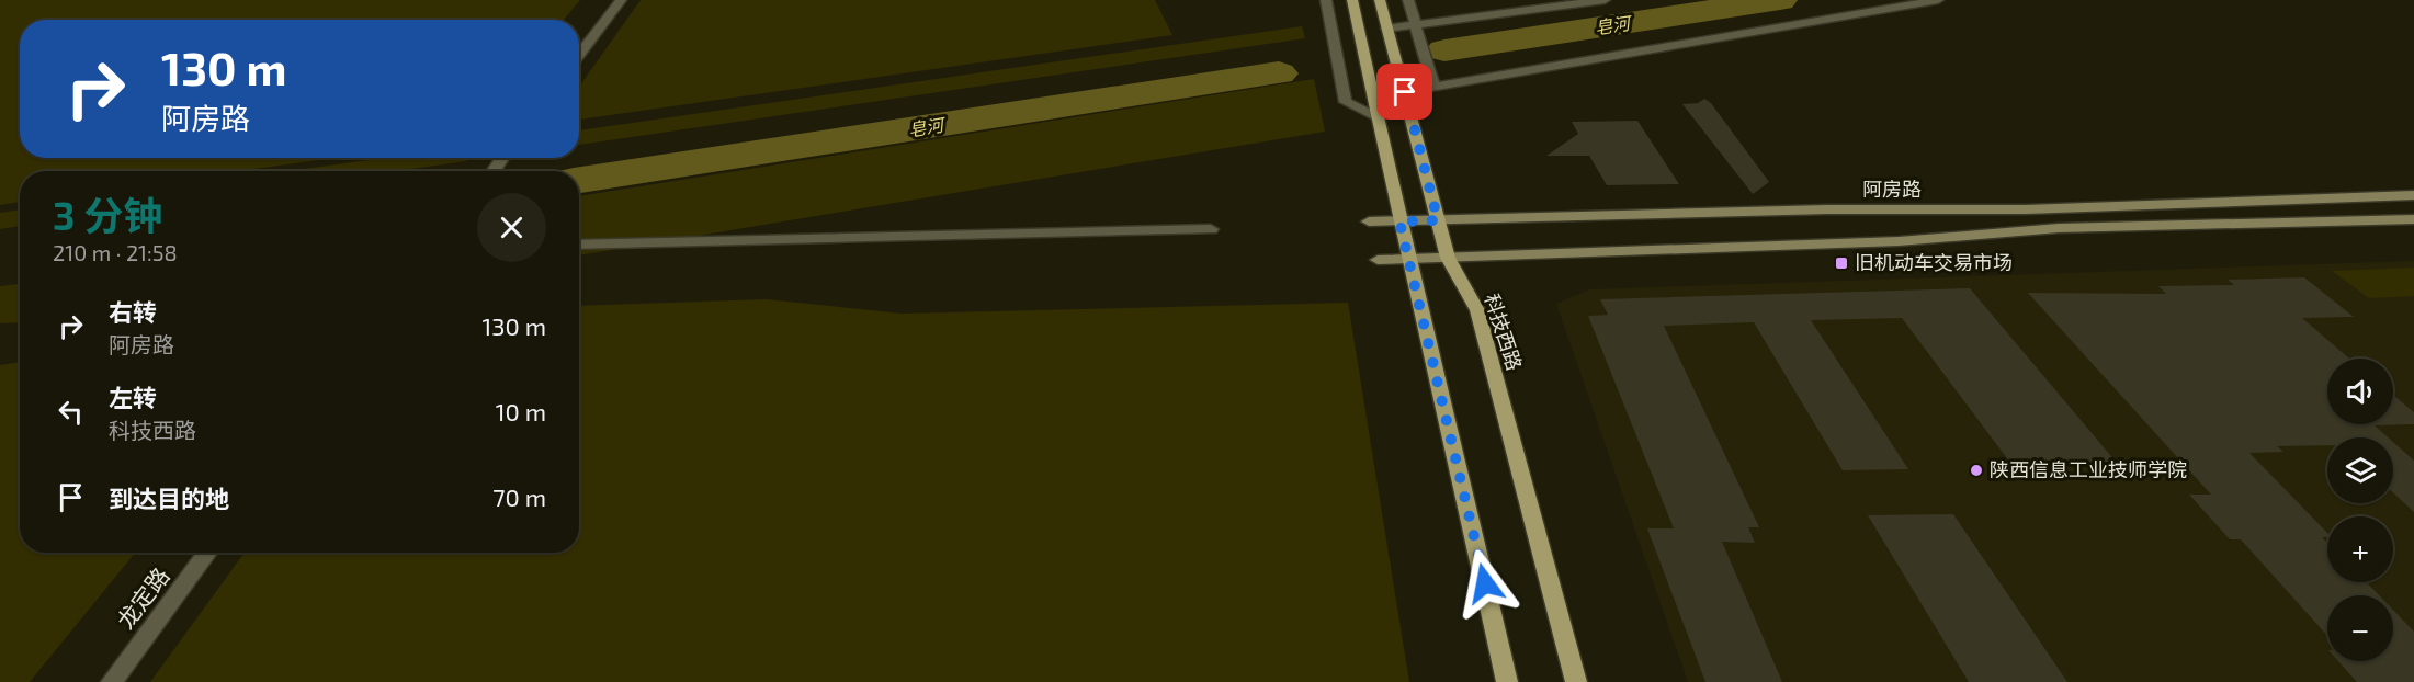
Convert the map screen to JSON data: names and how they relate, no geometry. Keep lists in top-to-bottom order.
{
  "streets": {
    "main road": ["阿房路", "科技西路"],
    "street": ["龙定路"]
  },
  "crossings": [
    ["阿房路", "科技西路"]
  ],
  "water": ["皂河"],
  "places": {
    "transit": ["旧机动车交易市场"],
    "other": ["陕西信息工业技师学院"]
  },
  "page": {
    "turn": ["130 m", "阿房路"],
    "heading": ["3 分钟", "210 m · 21:58"],
    "list": [
      {
        "name": "右转",
        "note": "阿房路",
        "value": "130 m"
      },
      {
        "name": "左转",
        "note": "科技西路",
        "value": "10 m"
      },
      {
        "name": "到达目的地",
        "value": "70 m"
      }
    ],
    "map_buttons": ["+", "−"]
  }
}
